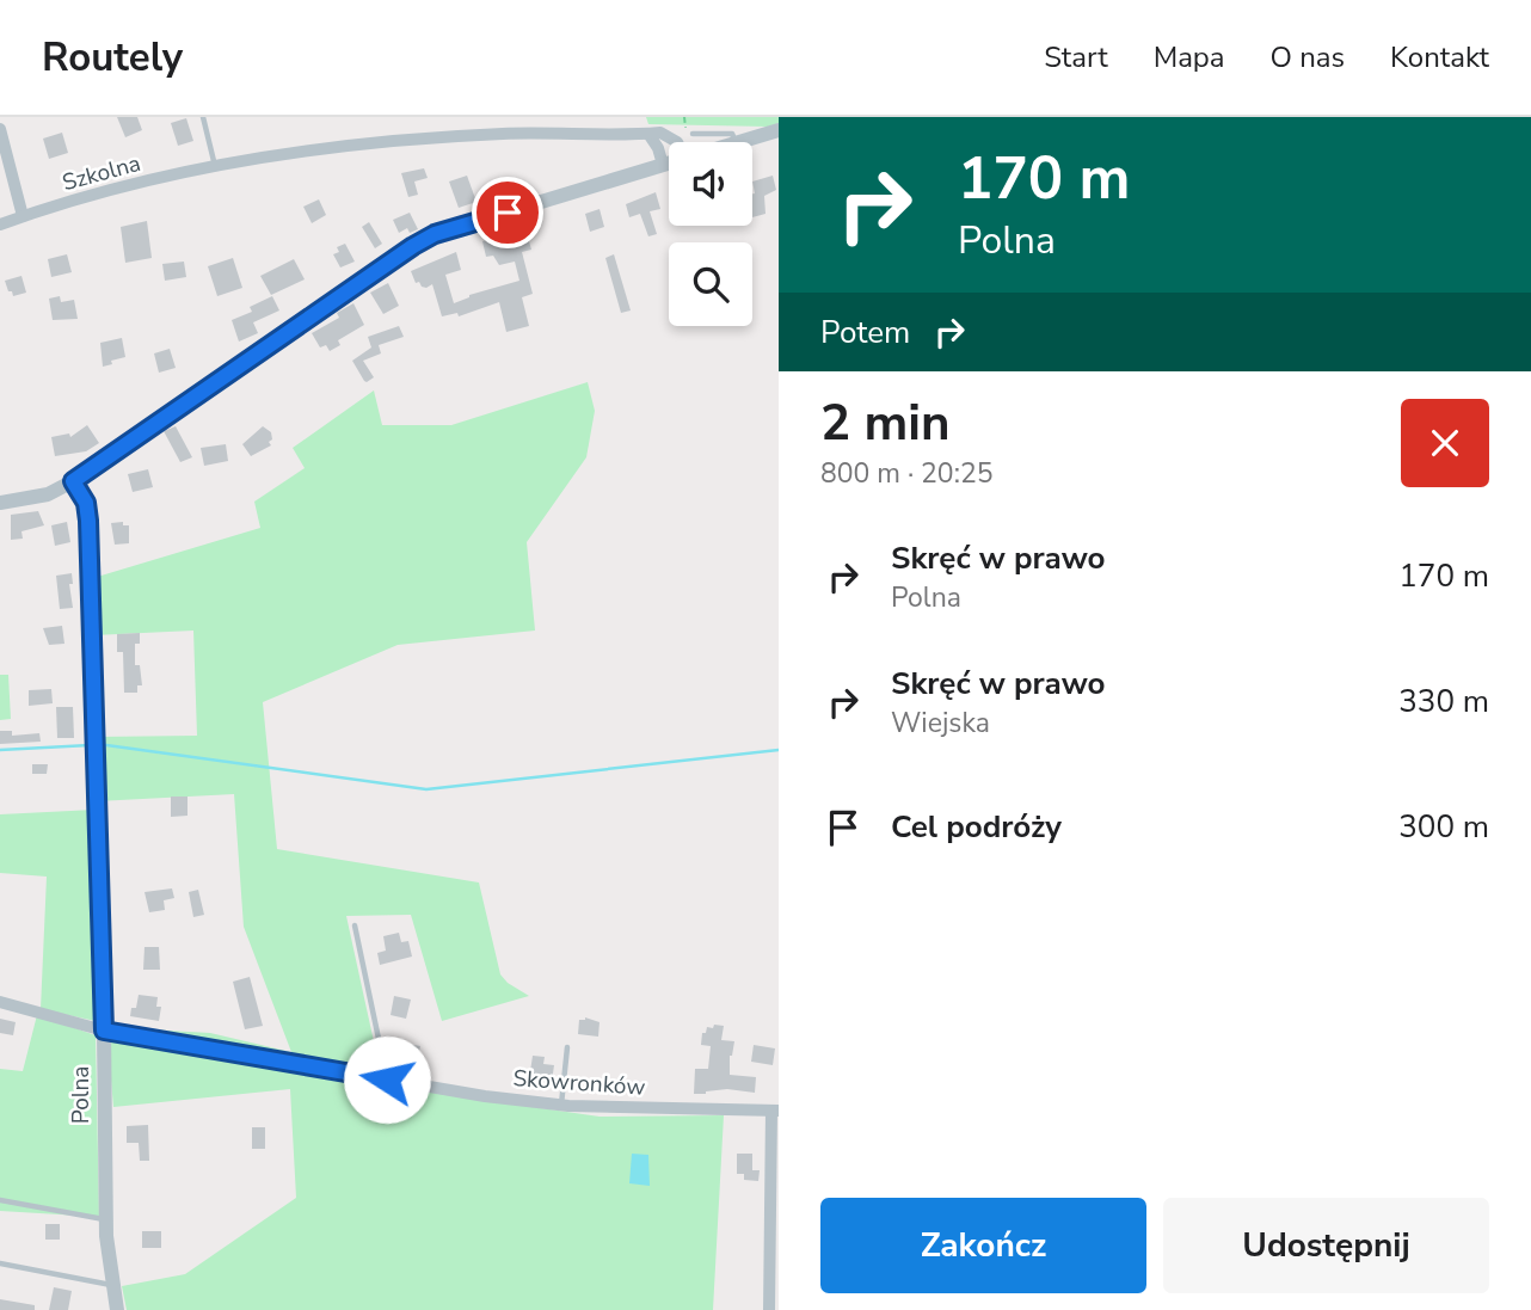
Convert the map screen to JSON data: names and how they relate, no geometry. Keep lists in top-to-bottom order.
{
  "streets": {
    "street": ["Szkolna", "Skowronków", "Polna"]
  },
  "crossings": [
    ["Skowronków", "Polna"]
  ],
  "page": {
    "header": "Routely",
    "nav": [
      "Start",
      "Mapa",
      "O nas",
      "Kontakt"
    ],
    "turn": ["170 m", "Polna"],
    "then": "Potem",
    "heading": ["2 min", "800 m · 20:25"],
    "list": [
      {
        "name": "Skręć w prawo",
        "note": "Polna",
        "value": "170 m"
      },
      {
        "name": "Skręć w prawo",
        "note": "Wiejska",
        "value": "330 m"
      },
      {
        "name": "Cel podróży",
        "value": "300 m"
      }
    ],
    "buttons": ["Zakończ", "Udostępnij"]
  }
}
